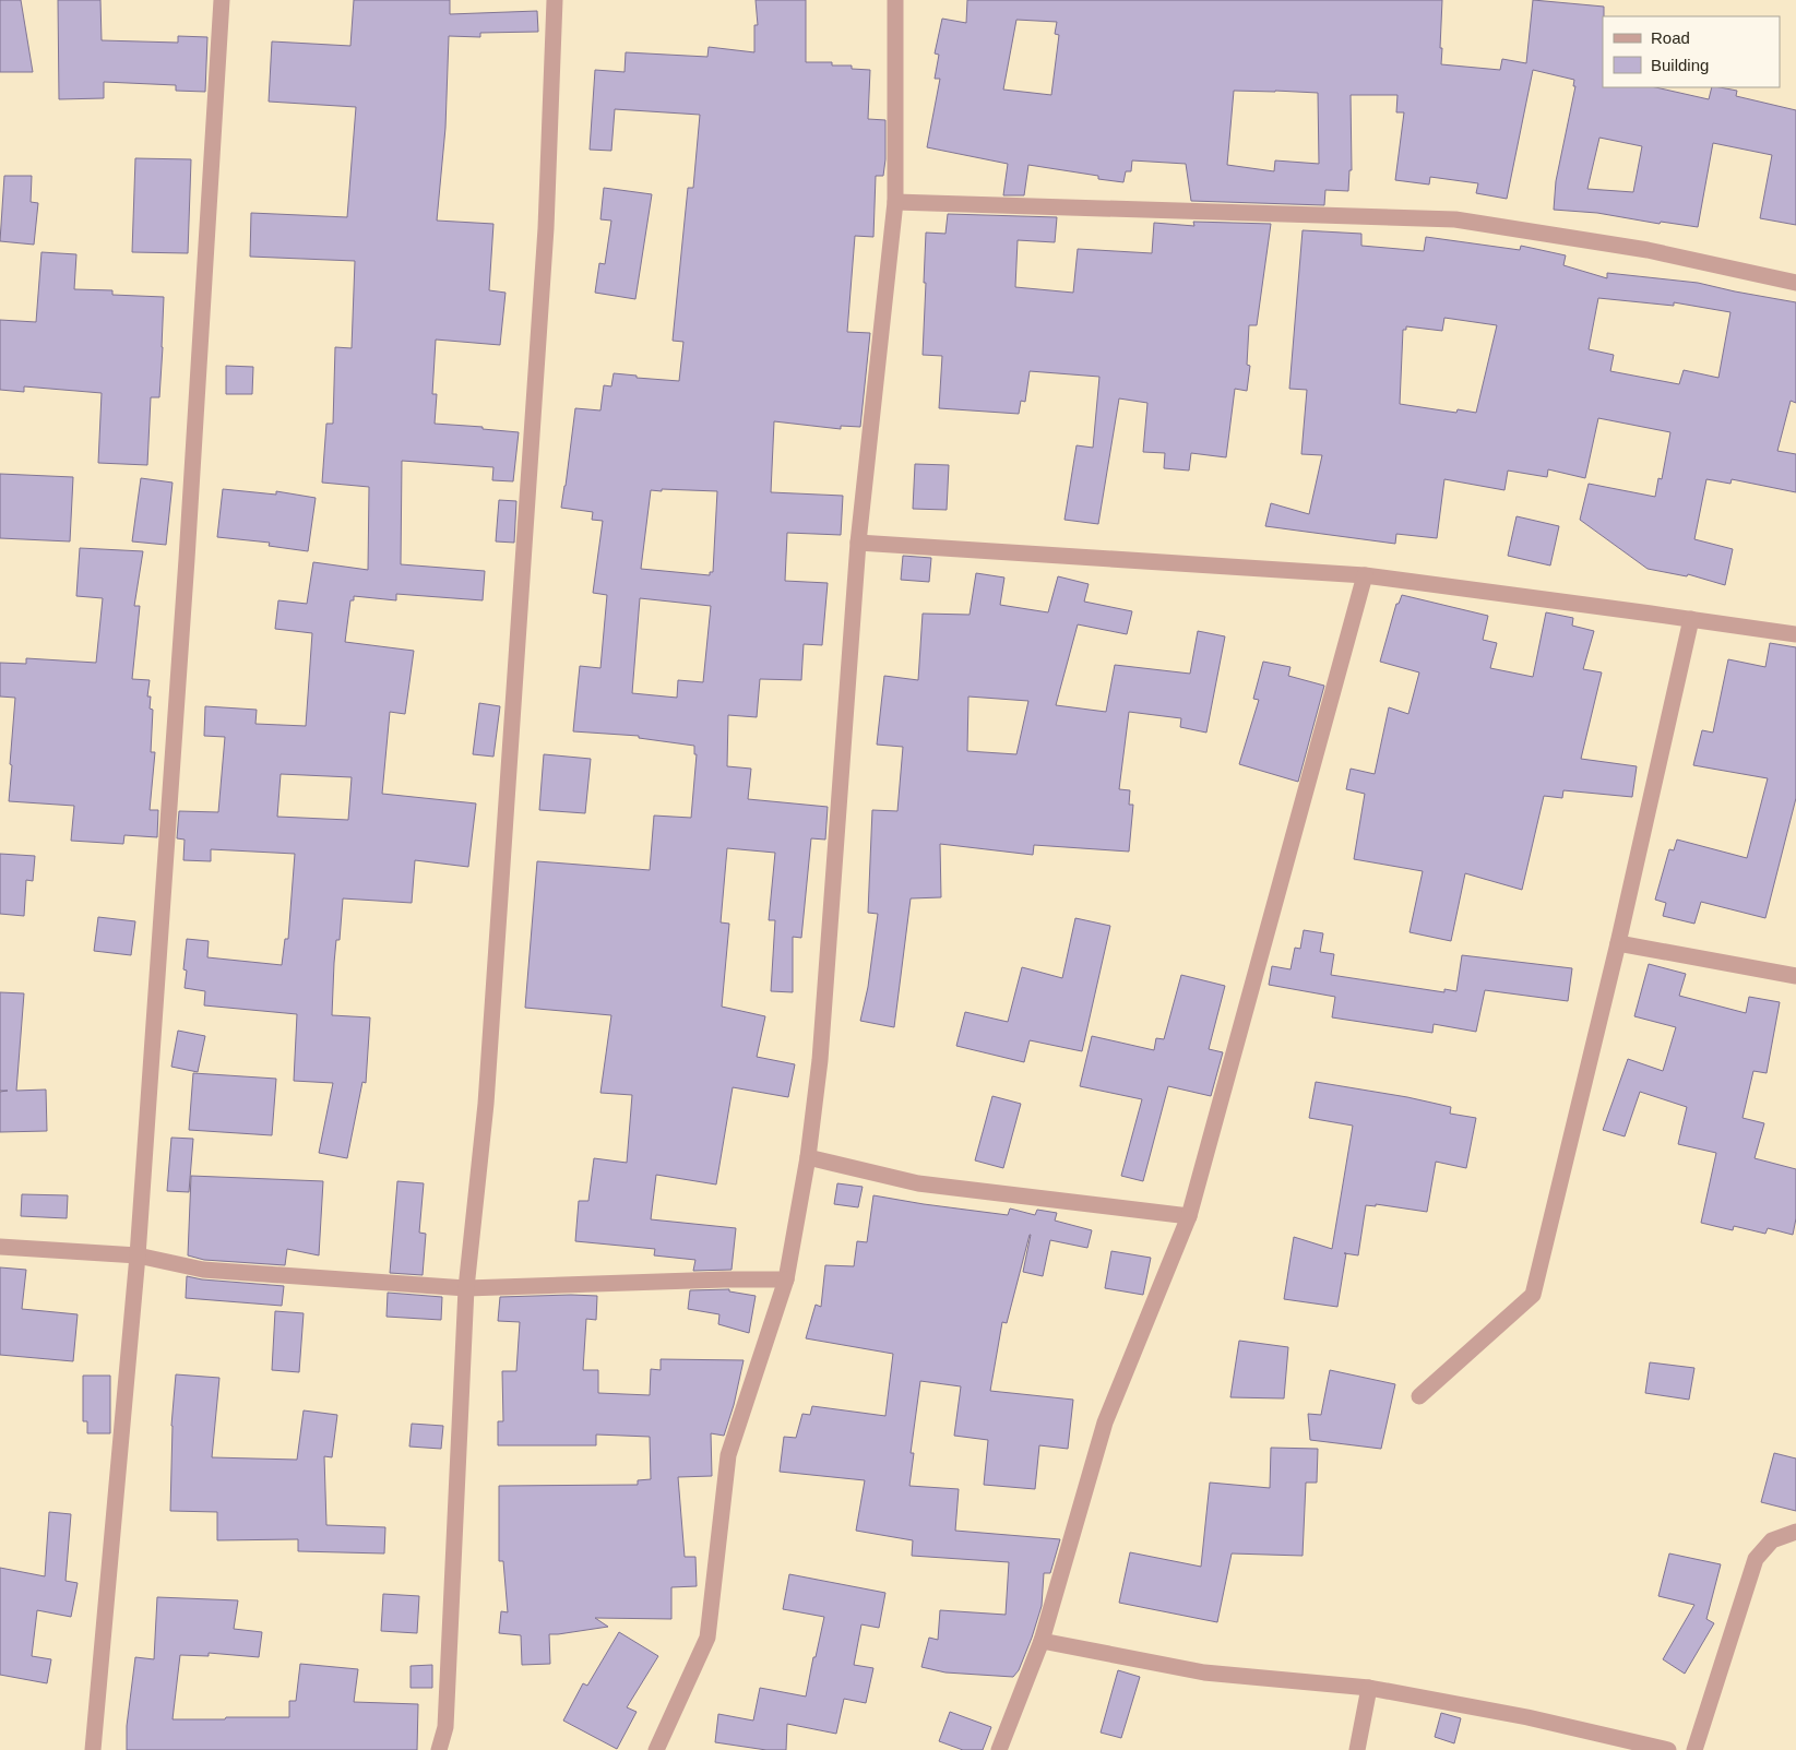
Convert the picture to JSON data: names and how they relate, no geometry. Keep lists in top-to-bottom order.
{
  "legend": ["Road", "Building"]
}
